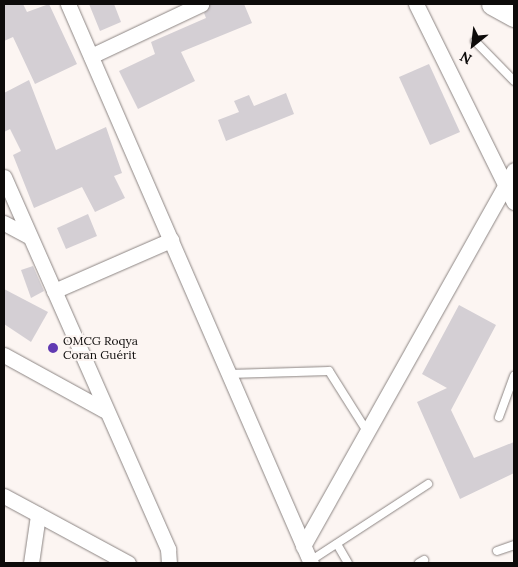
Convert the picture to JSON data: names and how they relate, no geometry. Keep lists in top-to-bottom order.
{
  "places": ["OMCG Roqya Coran Guérit"],
  "north": "bottom left"
}
